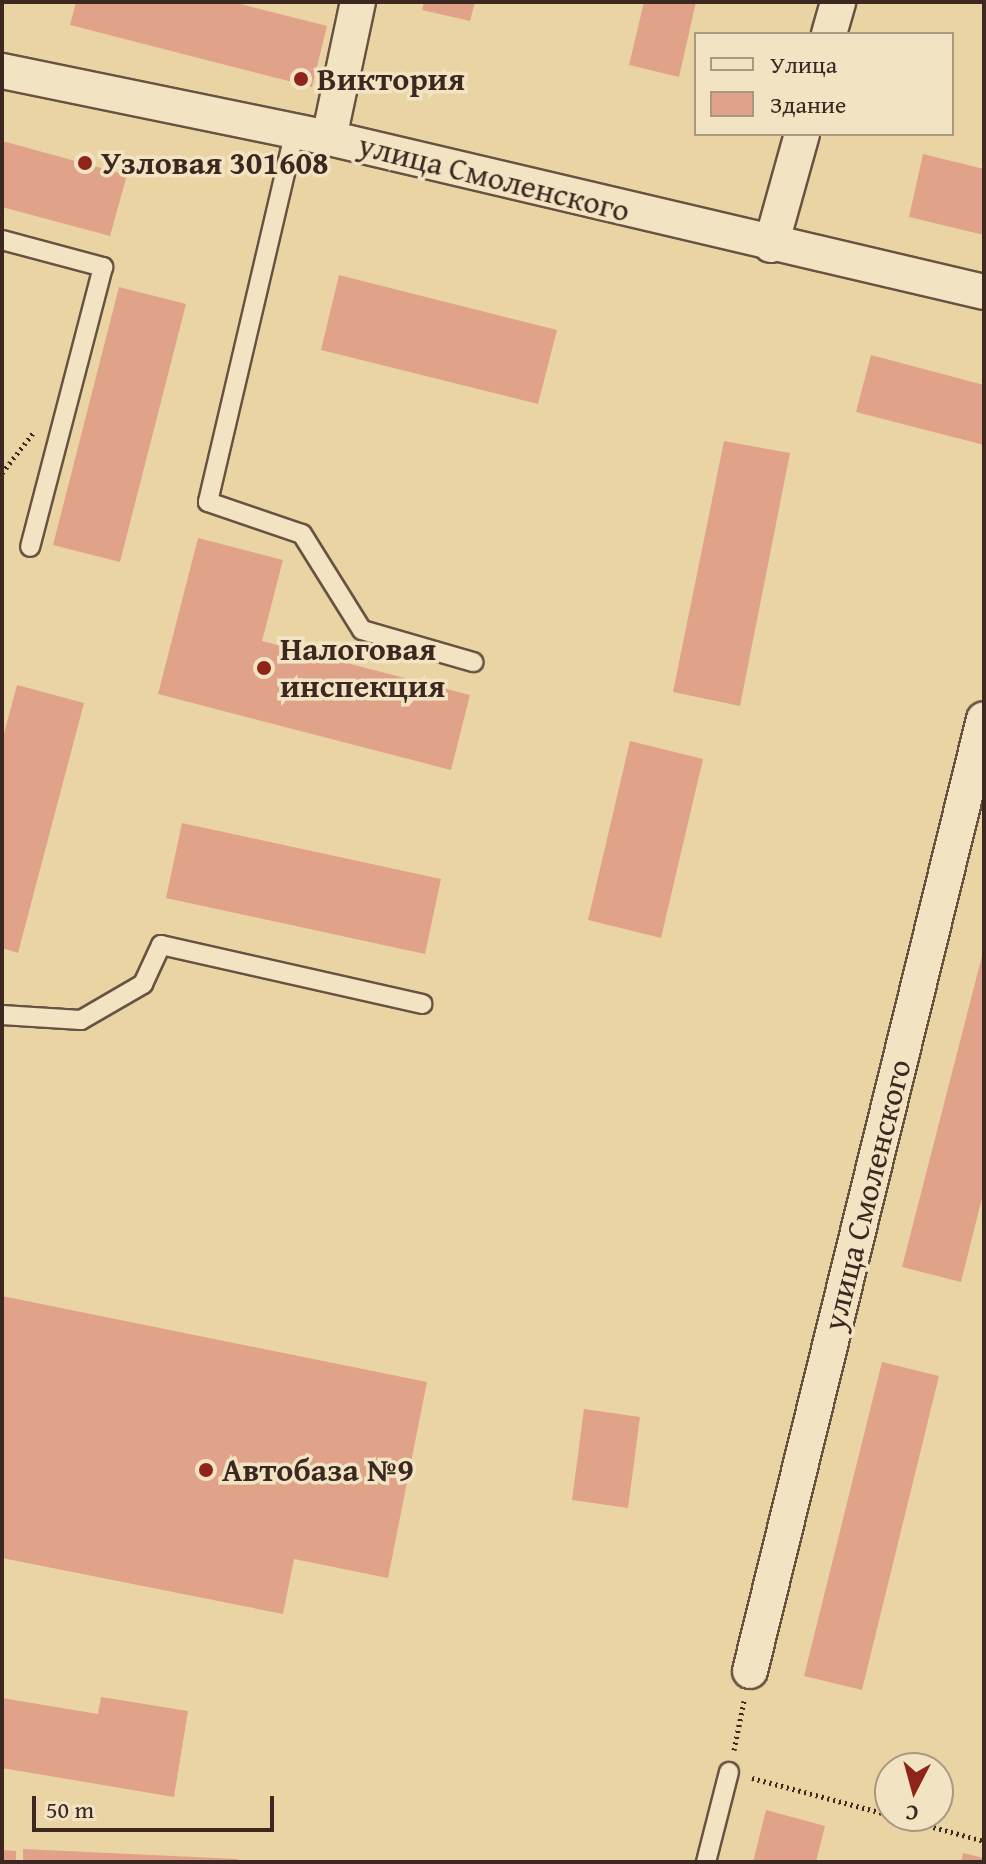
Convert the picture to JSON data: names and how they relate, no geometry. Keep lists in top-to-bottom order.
{
  "streets": {
    "street": ["улица Смоленского"]
  },
  "places": [
    "Виктория",
    "Узловая 301608",
    "Налоговая инспекция",
    "Автобаза №9"
  ],
  "legend": ["Улица", "Здание"],
  "scale_bar": "50 m",
  "north": "bottom"
}
